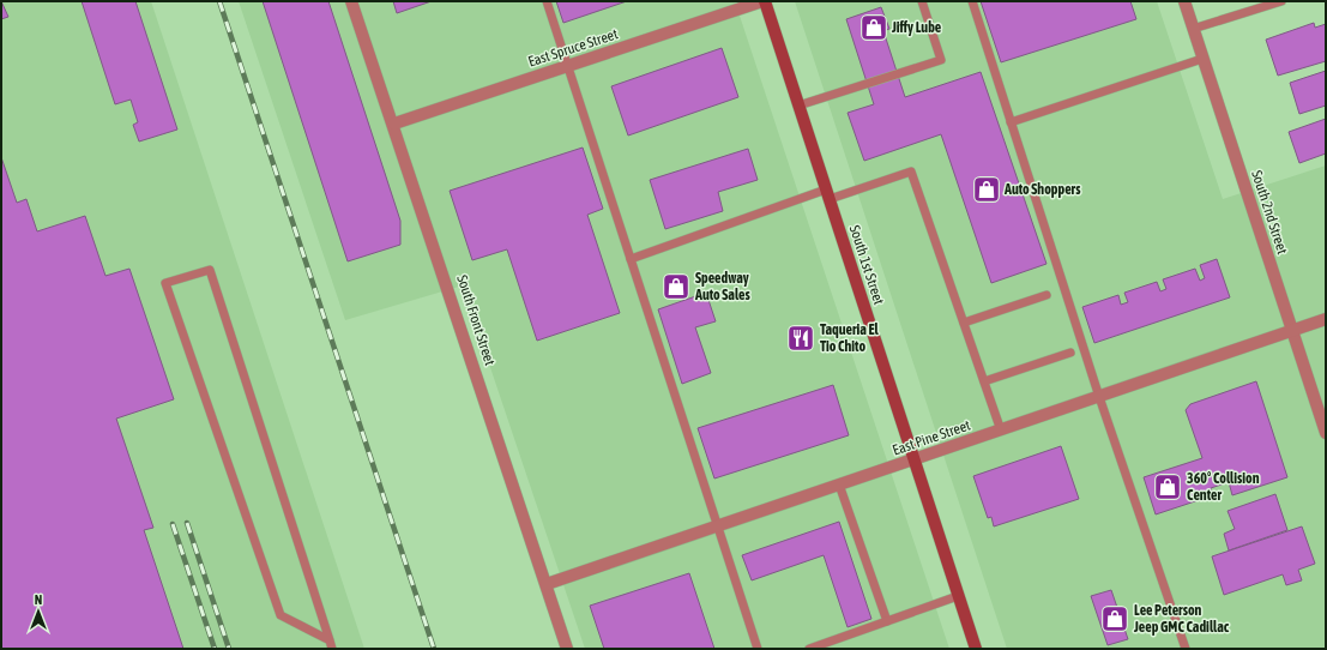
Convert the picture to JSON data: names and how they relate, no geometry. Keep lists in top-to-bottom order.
{
  "streets": {
    "main road": ["South 1st Street"],
    "street": [
      "East Spruce Street",
      "South 2nd Street",
      "South Front Street",
      "East Pine Street"
    ]
  },
  "crossings": [
    ["East Spruce Street", "South 1st Street"],
    ["East Spruce Street", "South Front Street"],
    ["South 2nd Street", "East Pine Street"],
    ["South 1st Street", "East Pine Street"],
    ["South Front Street", "East Pine Street"]
  ],
  "places": {
    "shop": [
      "Jiffy Lube",
      "Auto Shoppers",
      "Speedway Auto Sales",
      "360° Collision Center",
      "Lee Peterson Jeep GMC Cadillac"
    ],
    "restaurant": ["Taqueria El Tio Chito"]
  },
  "north": "top"
}
